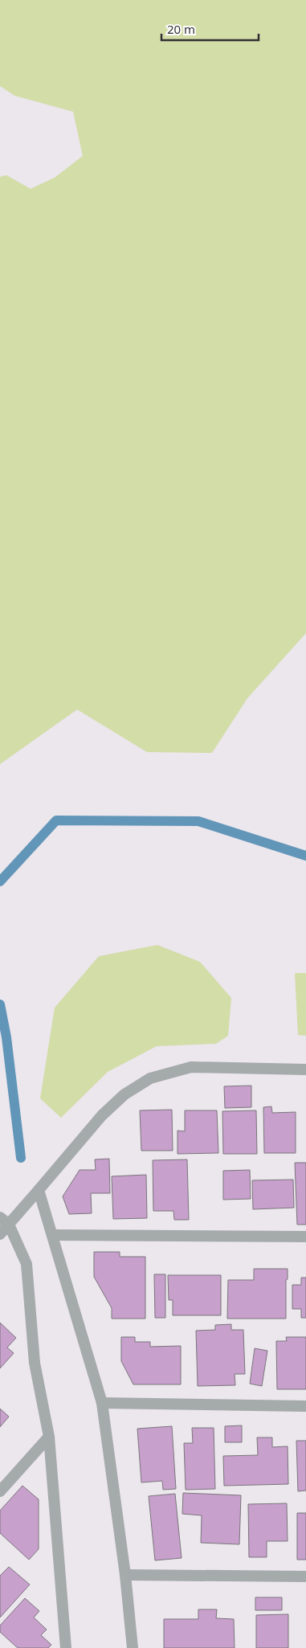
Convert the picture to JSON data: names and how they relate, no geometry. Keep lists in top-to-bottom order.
{
  "scale_bar": "20 m"
}
